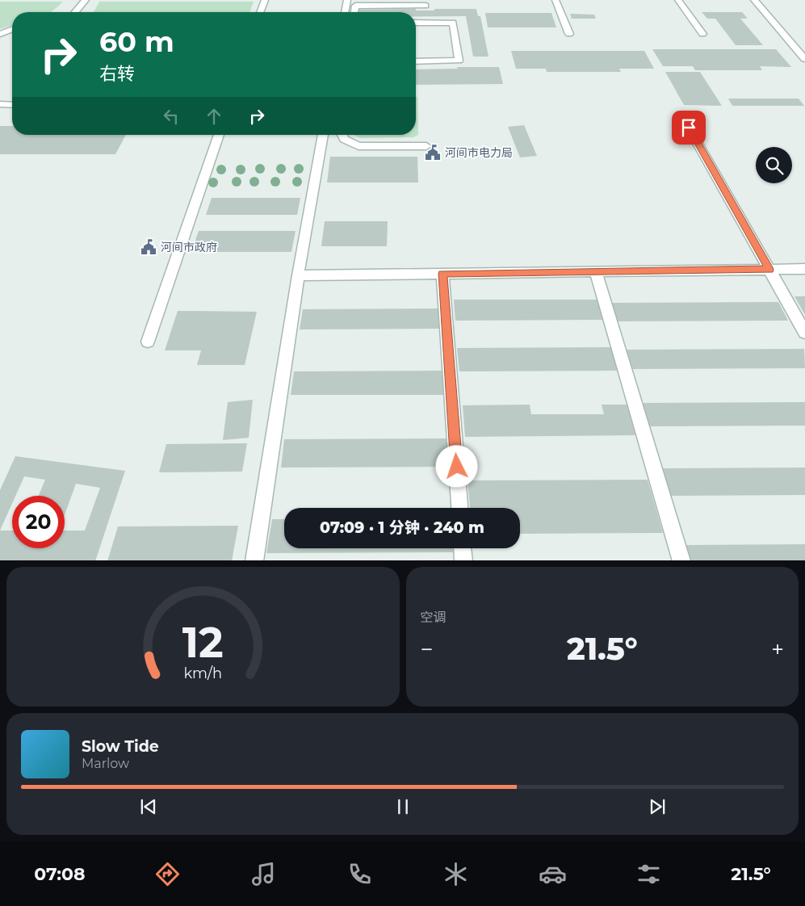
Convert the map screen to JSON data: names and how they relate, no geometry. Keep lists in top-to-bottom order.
{
  "places": {
    "public building": ["河间市电力局", "河间市政府"]
  },
  "page": {
    "turn": ["60 m", "右转"],
    "limit": "20",
    "trip": "07:09 · 1 分钟 · 240 m",
    "tile": "空调",
    "heat": ["−", "21.5°", "+"],
    "song": ["Slow Tide", "Marlow"],
    "tabs": ["07:08", "21.5°"],
    "gauge": ["12", "km/h"]
  }
}
